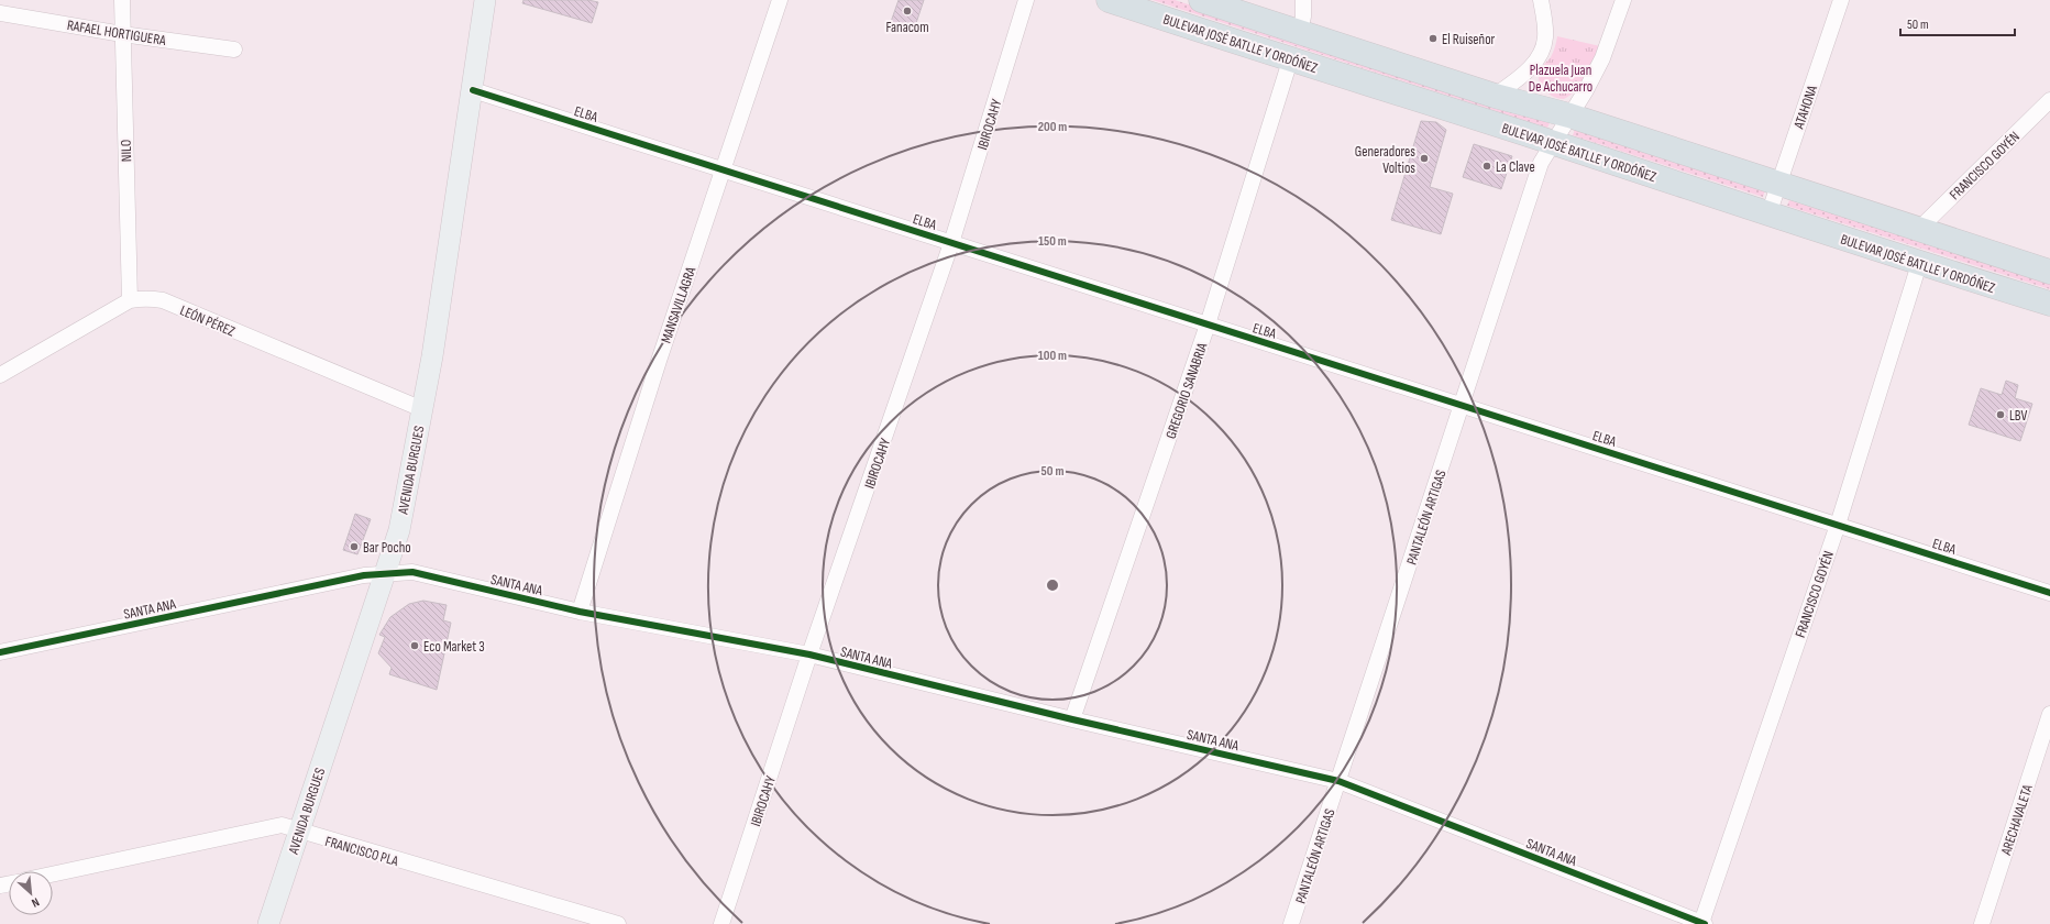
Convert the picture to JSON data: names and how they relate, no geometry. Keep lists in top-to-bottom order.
{
  "streets": {
    "main road": ["BULEVAR JOSÉ BATLLE Y ORDÓÑEZ"],
    "street": [
      "RAFAEL HORTIGUERA",
      "ATAHONA",
      "ELBA",
      "IBIROCAHY",
      "NILO",
      "FRANCISCO GOYÉN",
      "MANSAVILLAGRA",
      "LEÓN PÉREZ",
      "GREGORIO SANABRIA",
      "AVENIDA BURGUES",
      "PANTALEÓN ARTIGAS",
      "SANTA ANA",
      "ARECHAVALETA",
      "FRANCISCO PLA"
    ]
  },
  "crossings": [
    ["RAFAEL HORTIGUERA", "NILO"],
    ["BULEVAR JOSÉ BATLLE Y ORDÓÑEZ", "ATAHONA"],
    ["BULEVAR JOSÉ BATLLE Y ORDÓÑEZ", "FRANCISCO GOYÉN"],
    ["BULEVAR JOSÉ BATLLE Y ORDÓÑEZ", "GREGORIO SANABRIA"],
    ["BULEVAR JOSÉ BATLLE Y ORDÓÑEZ", "PANTALEÓN ARTIGAS"],
    ["ELBA", "IBIROCAHY"],
    ["ELBA", "FRANCISCO GOYÉN"],
    ["ELBA", "MANSAVILLAGRA"],
    ["ELBA", "GREGORIO SANABRIA"],
    ["ELBA", "AVENIDA BURGUES"],
    ["ELBA", "PANTALEÓN ARTIGAS"],
    ["IBIROCAHY", "SANTA ANA"],
    ["NILO", "LEÓN PÉREZ"],
    ["FRANCISCO GOYÉN", "SANTA ANA"],
    ["MANSAVILLAGRA", "SANTA ANA"],
    ["LEÓN PÉREZ", "AVENIDA BURGUES"],
    ["GREGORIO SANABRIA", "SANTA ANA"],
    ["AVENIDA BURGUES", "SANTA ANA"],
    ["AVENIDA BURGUES", "FRANCISCO PLA"],
    ["PANTALEÓN ARTIGAS", "SANTA ANA"]
  ],
  "parks": ["Plazuela Juan De Achucarro"],
  "places": [
    "Fanacom",
    "El Ruiseñor",
    "Generadores Voltios",
    "La Clave",
    "LBV",
    "Bar Pocho",
    "Eco Market 3"
  ],
  "scale_bar": "50 m",
  "north": "bottom right",
  "rings": [
    "200 m",
    "150 m",
    "100 m",
    "50 m"
  ]
}
